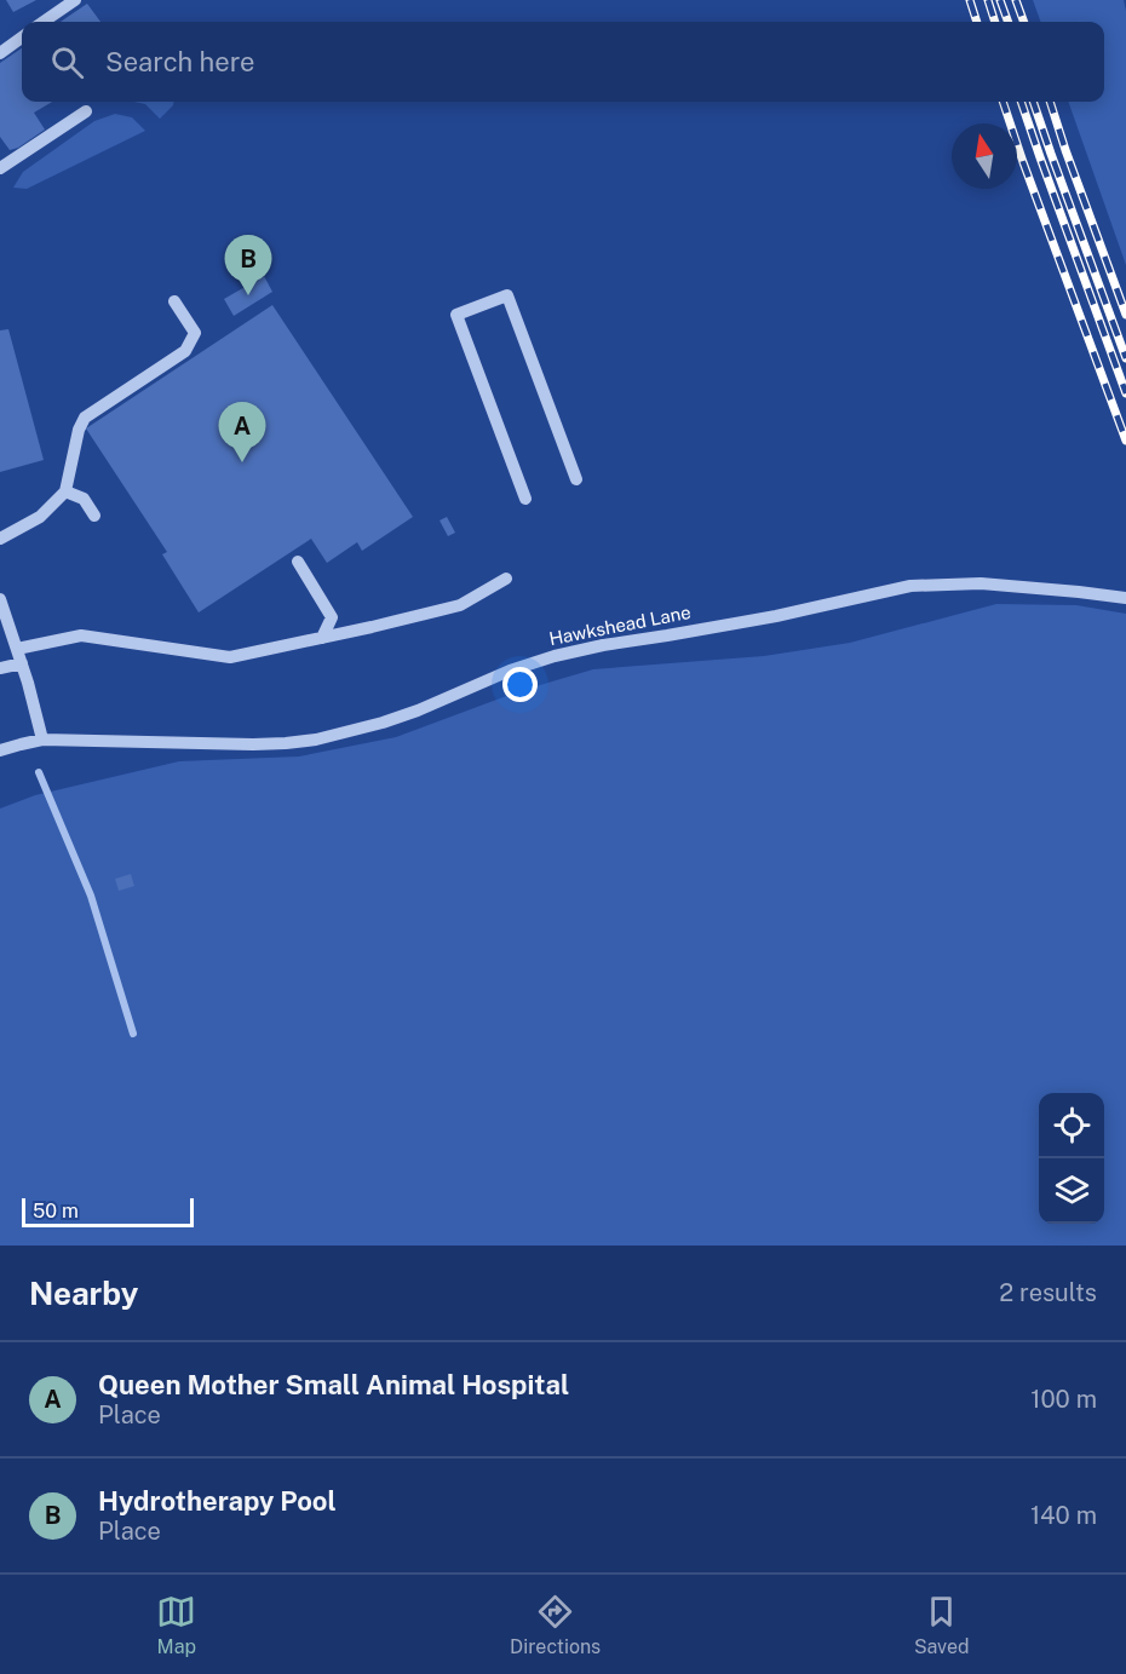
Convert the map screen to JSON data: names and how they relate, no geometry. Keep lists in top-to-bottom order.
{
  "streets": {
    "street": ["Hawkshead Lane"]
  },
  "scale_bar": "50 m",
  "north": "top",
  "page": {
    "search": "Search here",
    "pins": ["B", "A"],
    "scale": "50 m",
    "heading": ["Nearby", "2 results"],
    "list": [
      {
        "mark": "A",
        "name": "Queen Mother Small Animal Hospital",
        "note": "Place",
        "value": "100 m"
      },
      {
        "mark": "B",
        "name": "Hydrotherapy Pool",
        "note": "Place",
        "value": "140 m"
      }
    ],
    "nav": ["Map", "Directions", "Saved"]
  }
}
